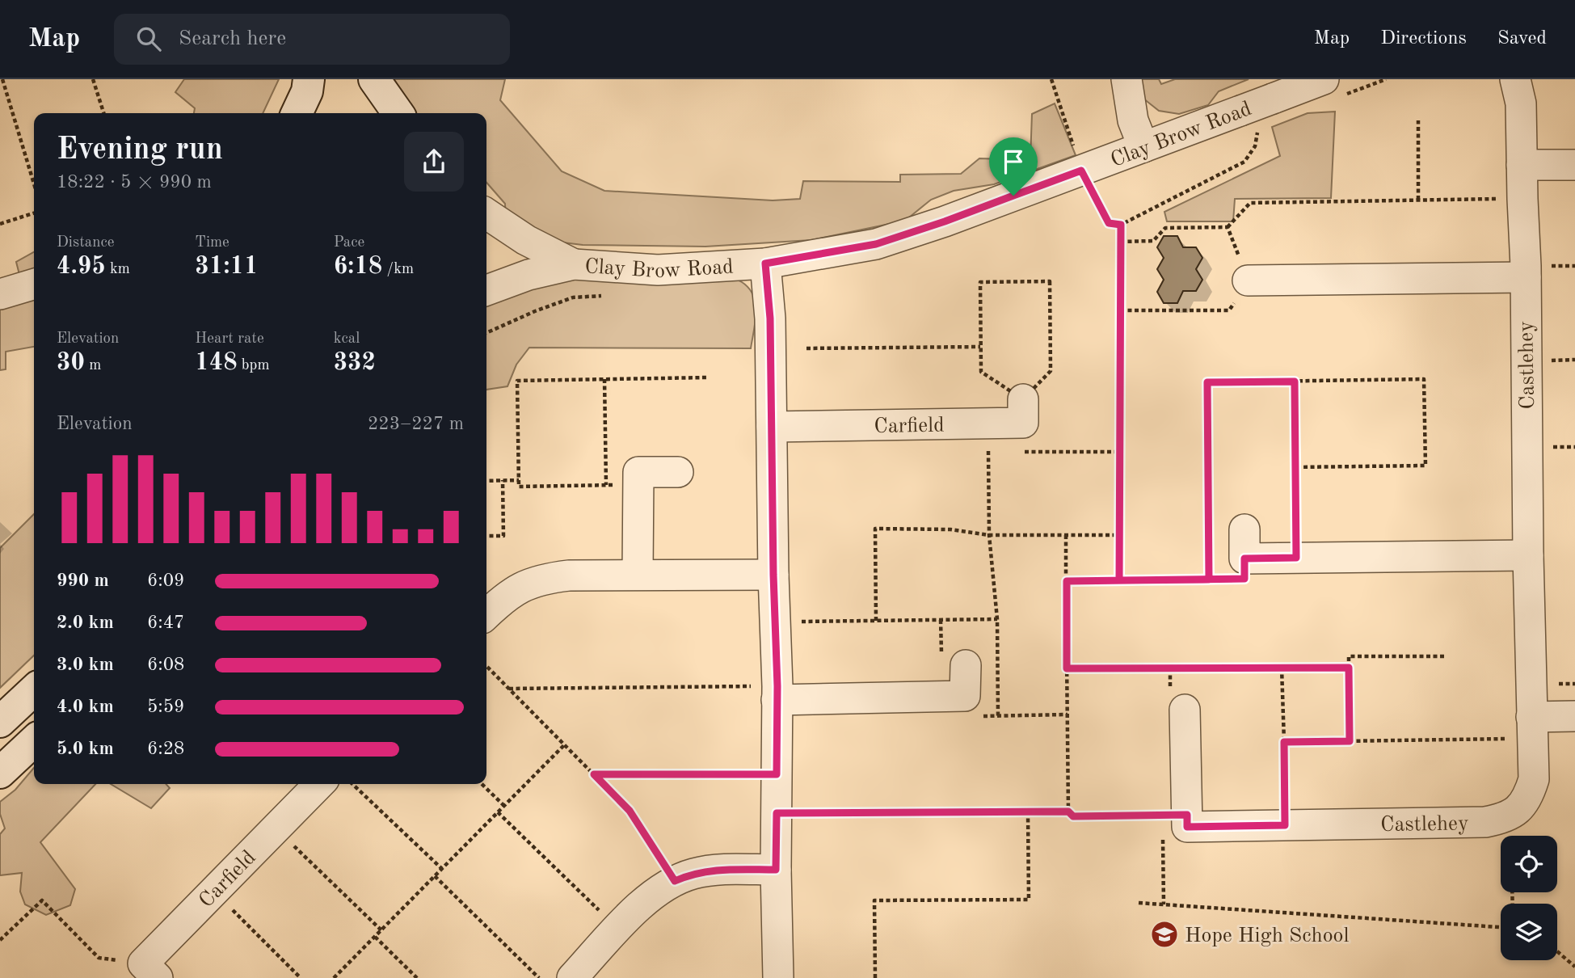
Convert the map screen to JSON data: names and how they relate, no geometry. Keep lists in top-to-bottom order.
{
  "streets": {
    "street": ["Clay Brow Road", "Castlehey", "Carfield"]
  },
  "places": {
    "school or university": ["Hope High School"]
  },
  "page": {
    "header": "Map",
    "search": "Search here",
    "nav": ["Map", "Directions", "Saved"],
    "heading": ["Evening run", "18:22 · 5 × 990 m"],
    "stats": [
      ["Distance", "4.95 km"],
      ["Time", "31:11"],
      ["Pace", "6:18 /km"],
      ["Elevation", "30 m"],
      ["Heart rate", "148 bpm"],
      ["kcal", "332"]
    ],
    "chart": ["Elevation", "223–227 m"],
    "list": [
      {
        "name": "990 m",
        "note": "6:09"
      },
      {
        "name": "2.0 km",
        "note": "6:47"
      },
      {
        "name": "3.0 km",
        "note": "6:08"
      },
      {
        "name": "4.0 km",
        "note": "5:59"
      },
      {
        "name": "5.0 km",
        "note": "6:28"
      }
    ]
  }
}
